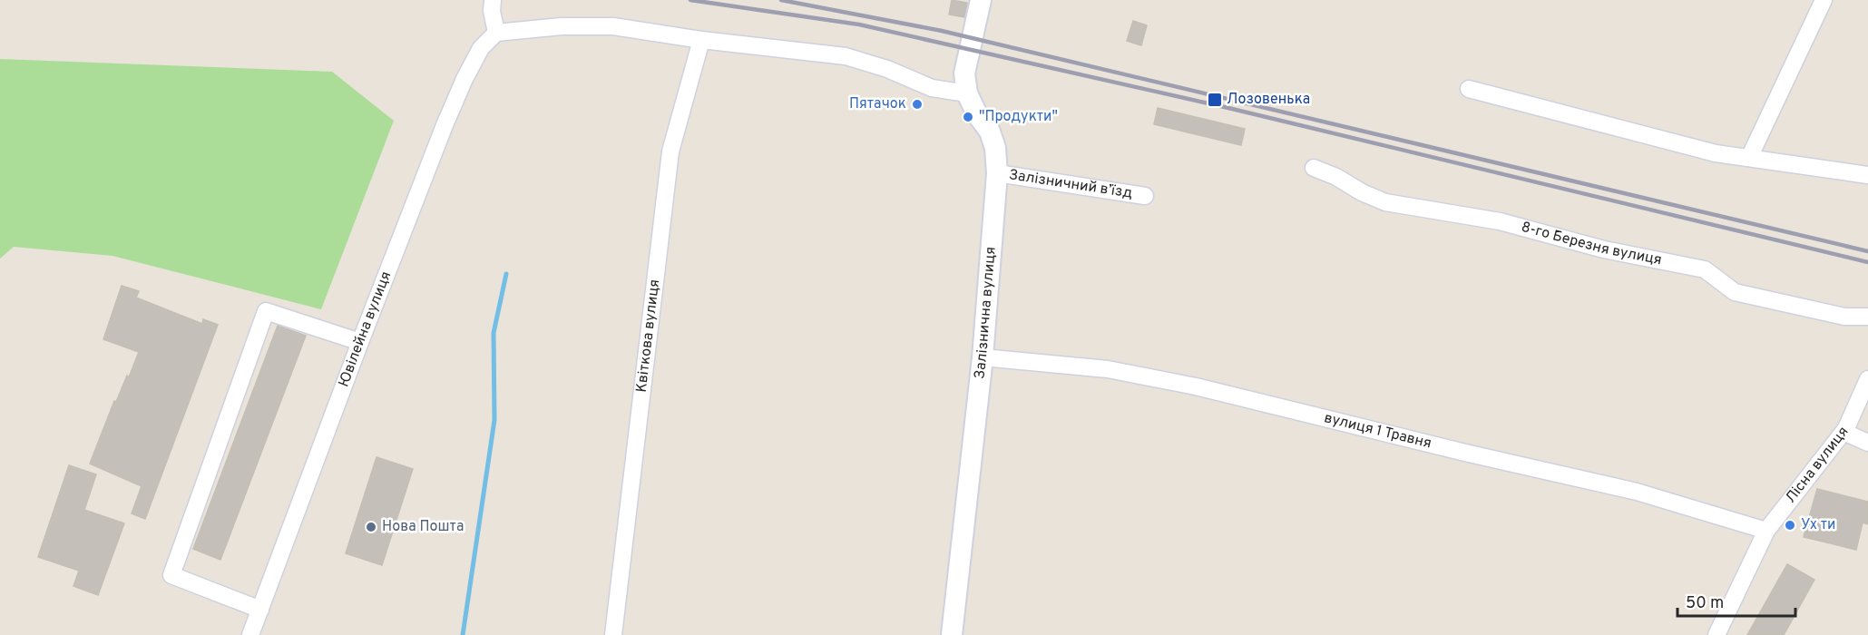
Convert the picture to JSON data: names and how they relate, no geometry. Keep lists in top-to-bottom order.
{
  "streets": {
    "street": [
      "Залізничний в’їзд",
      "8-го Березня вулиця",
      "Залізнична вулиця",
      "Ювілейна вулиця",
      "Квіткова вулиця",
      "вулиця 1 Травня",
      "Лісна вулиця"
    ]
  },
  "crossings": [
    ["Залізничний в’їзд", "Залізнична вулиця"],
    ["Залізнична вулиця", "вулиця 1 Травня"],
    ["вулиця 1 Травня", "Лісна вулиця"]
  ],
  "places": {
    "transit": ["Лозовенька"],
    "other": [
      "Пятачок",
      "\"Продукти\"",
      "Ух ти",
      "Нова Пошта"
    ]
  },
  "scale_bar": "50 m"
}
